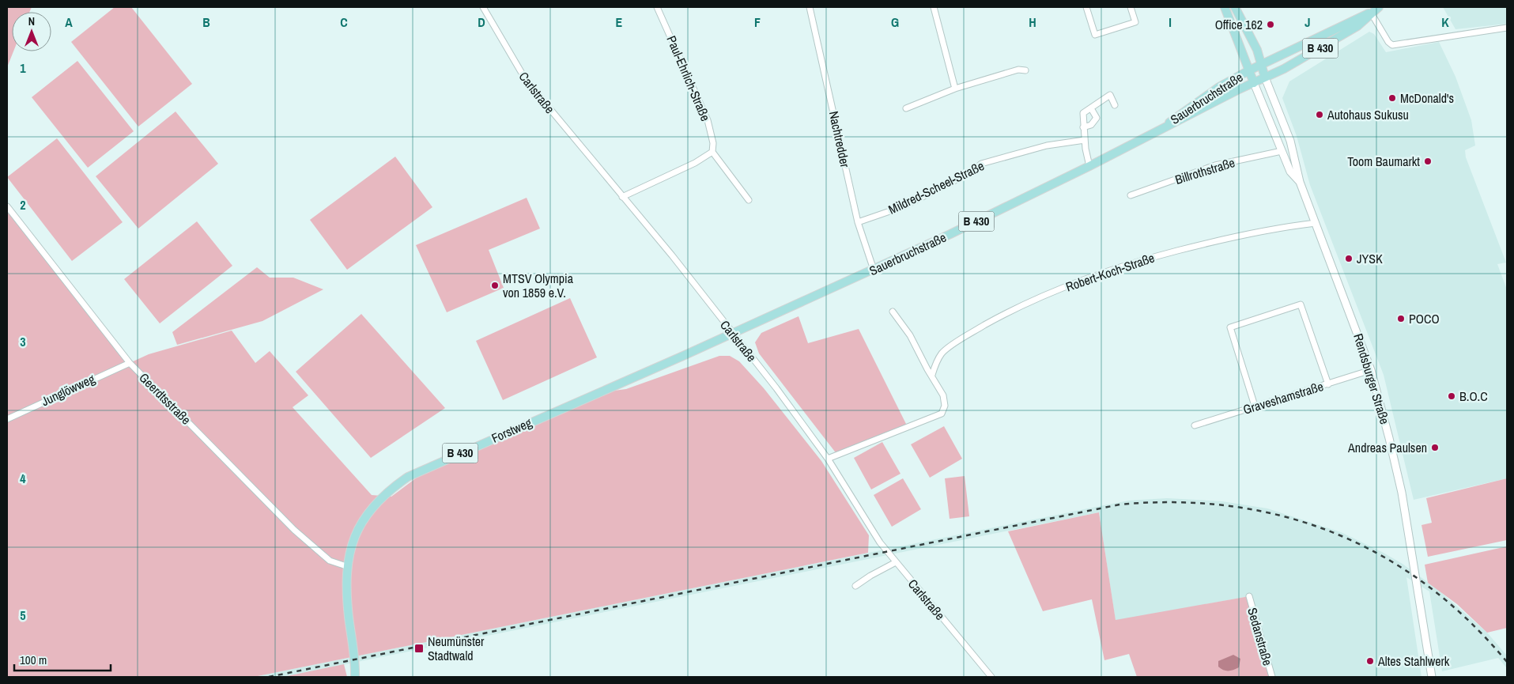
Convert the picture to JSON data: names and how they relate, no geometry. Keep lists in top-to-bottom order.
{
  "streets": {
    "main road": [
      "B 430",
      "Sauerbruchstraße",
      "Rendsburger Straße",
      "Forstweg"
    ],
    "street": [
      "Paul-Ehrlich-Straße",
      "Carlstraße",
      "Nachtredder",
      "Billrothstraße",
      "Mildred-Scheel-Straße",
      "Robert-Koch-Straße",
      "Junglöwweg",
      "Graveshamstraße",
      "Geerdtsstraße",
      "Sedanstraße"
    ]
  },
  "crossings": [
    ["B 430", "Sauerbruchstraße"],
    ["B 430", "Rendsburger Straße"],
    ["Carlstraße", "Sauerbruchstraße"],
    ["Carlstraße", "Forstweg"],
    ["Sauerbruchstraße", "Nachtredder"],
    ["Sauerbruchstraße", "Rendsburger Straße"],
    ["Sauerbruchstraße", "Forstweg"],
    ["Nachtredder", "Mildred-Scheel-Straße"],
    ["Billrothstraße", "Rendsburger Straße"],
    ["Robert-Koch-Straße", "Rendsburger Straße"],
    ["Rendsburger Straße", "Graveshamstraße"],
    ["Junglöwweg", "Geerdtsstraße"],
    ["Geerdtsstraße", "Forstweg"]
  ],
  "places": {
    "other": [
      "Office 162",
      "McDonald's",
      "Autohaus Sukusu",
      "Toom Baumarkt",
      "JYSK",
      "MTSV Olympia von 1859 e.V.",
      "POCO",
      "B.O.C",
      "Andreas Paulsen",
      "Altes Stahlwerk"
    ],
    "transit": ["Neumünster Stadtwald"]
  },
  "scale_bar": "100 m",
  "north": "top",
  "grid": {
    "columns": [
      "A",
      "B",
      "C",
      "D",
      "E",
      "F",
      "G",
      "H",
      "I",
      "J",
      "K"
    ],
    "rows": [
      "1",
      "2",
      "3",
      "4",
      "5"
    ]
  }
}
